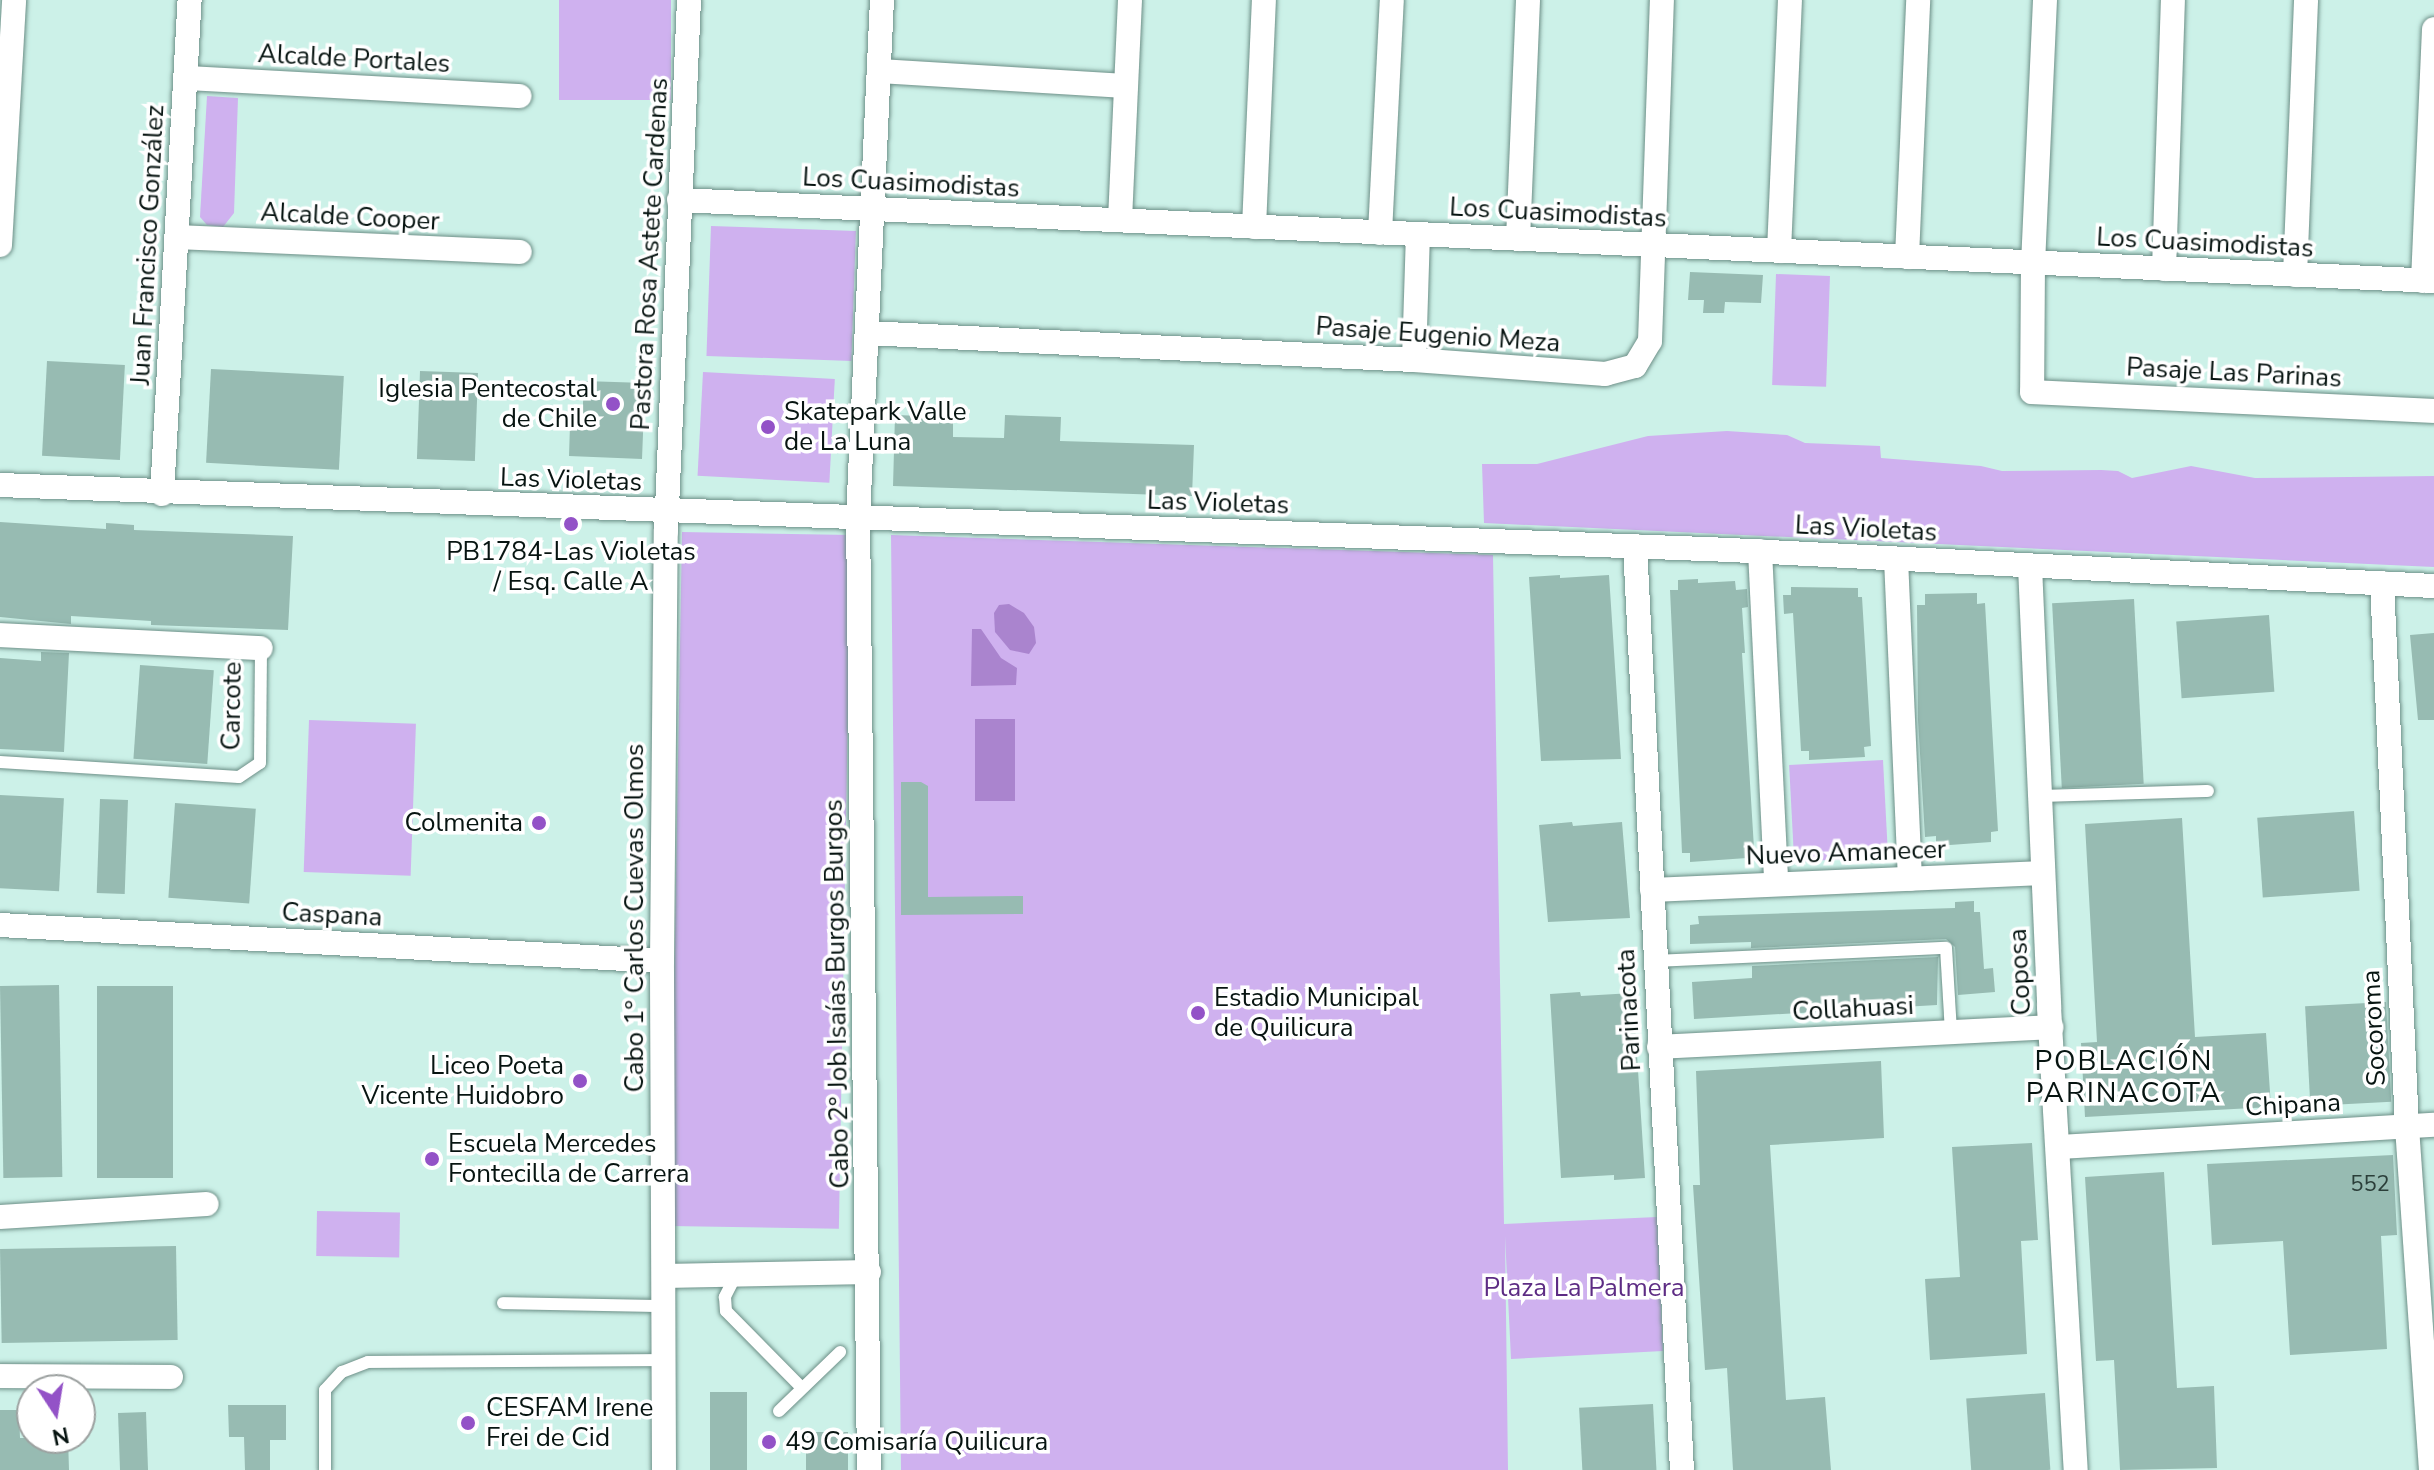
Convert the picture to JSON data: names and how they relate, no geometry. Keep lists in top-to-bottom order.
{
  "streets": {
    "street": [
      "Alcalde Portales",
      "Los Cuasimodistas",
      "Alcalde Cooper",
      "Juan Francisco González",
      "Pastora Rosa Astete Cardenas",
      "Pasaje Eugenio Meza",
      "Pasaje Las Parinas",
      "Las Violetas",
      "Carcote",
      "Nuevo Amanecer",
      "Caspana",
      "Cabo 1° Carlos Cuevas Olmos",
      "Coposa",
      "Cabo 2° Job Isaías Burgos Burgos",
      "Collahuasi",
      "Parinacota",
      "Socoroma",
      "Chipana"
    ]
  },
  "crossings": [
    ["Alcalde Portales", "Juan Francisco González"],
    ["Los Cuasimodistas", "Pastora Rosa Astete Cardenas"],
    ["Los Cuasimodistas", "Pasaje Eugenio Meza"],
    ["Los Cuasimodistas", "Pasaje Las Parinas"],
    ["Los Cuasimodistas", "Cabo 2° Job Isaías Burgos Burgos"],
    ["Alcalde Cooper", "Juan Francisco González"],
    ["Juan Francisco González", "Las Violetas"],
    ["Pastora Rosa Astete Cardenas", "Las Violetas"],
    ["Pastora Rosa Astete Cardenas", "Cabo 1° Carlos Cuevas Olmos"],
    ["Pasaje Eugenio Meza", "Cabo 2° Job Isaías Burgos Burgos"],
    ["Las Violetas", "Cabo 1° Carlos Cuevas Olmos"],
    ["Las Violetas", "Coposa"],
    ["Las Violetas", "Cabo 2° Job Isaías Burgos Burgos"],
    ["Las Violetas", "Parinacota"],
    ["Las Violetas", "Socoroma"],
    ["Nuevo Amanecer", "Coposa"],
    ["Nuevo Amanecer", "Parinacota"],
    ["Caspana", "Cabo 1° Carlos Cuevas Olmos"],
    ["Coposa", "Collahuasi"],
    ["Coposa", "Chipana"],
    ["Collahuasi", "Parinacota"],
    ["Socoroma", "Chipana"]
  ],
  "districts": ["POBLACIÓN PARINACOTA"],
  "parks": ["Plaza La Palmera"],
  "places": [
    "Iglesia Pentecostal de Chile",
    "Skatepark Valle de La Luna",
    "PB1784-Las Violetas / Esq. Calle A",
    "Colmenita",
    "Estadio Municipal de Quilicura",
    "Liceo Poeta Vicente Huidobro",
    "Escuela Mercedes Fontecilla de Carrera",
    "CESFAM Irene Frei de Cid",
    "49 Comisaría Quilicura"
  ],
  "house_numbers": ["552"],
  "north": "bottom"
}
